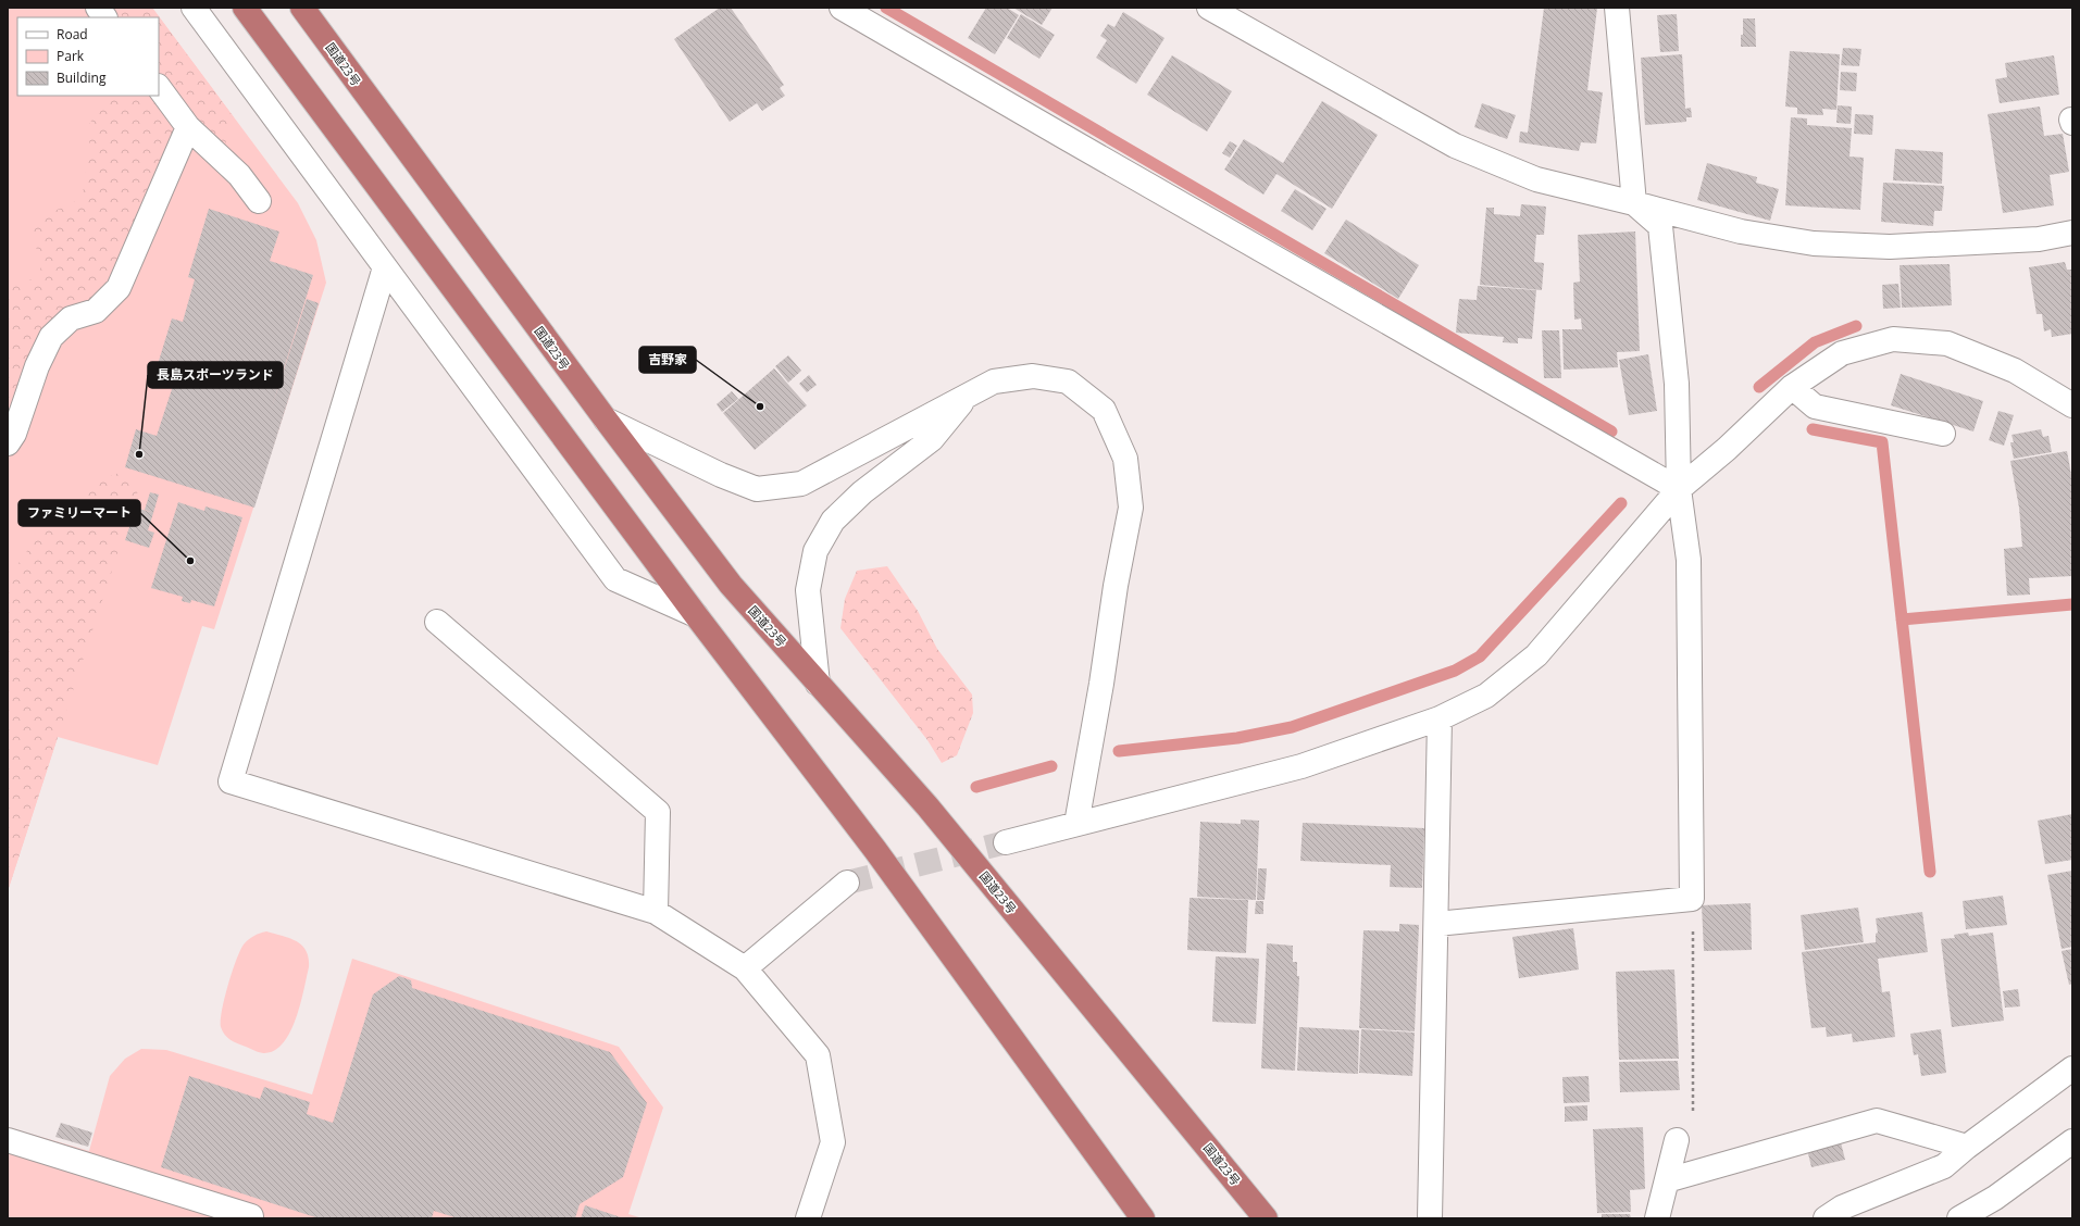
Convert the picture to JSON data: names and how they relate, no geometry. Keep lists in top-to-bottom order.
{
  "streets": {
    "highway": ["国道23号"]
  },
  "places": ["吉野家", "長島スポーツランド", "ファミリーマート"],
  "legend": ["Road", "Park", "Building"]
}
